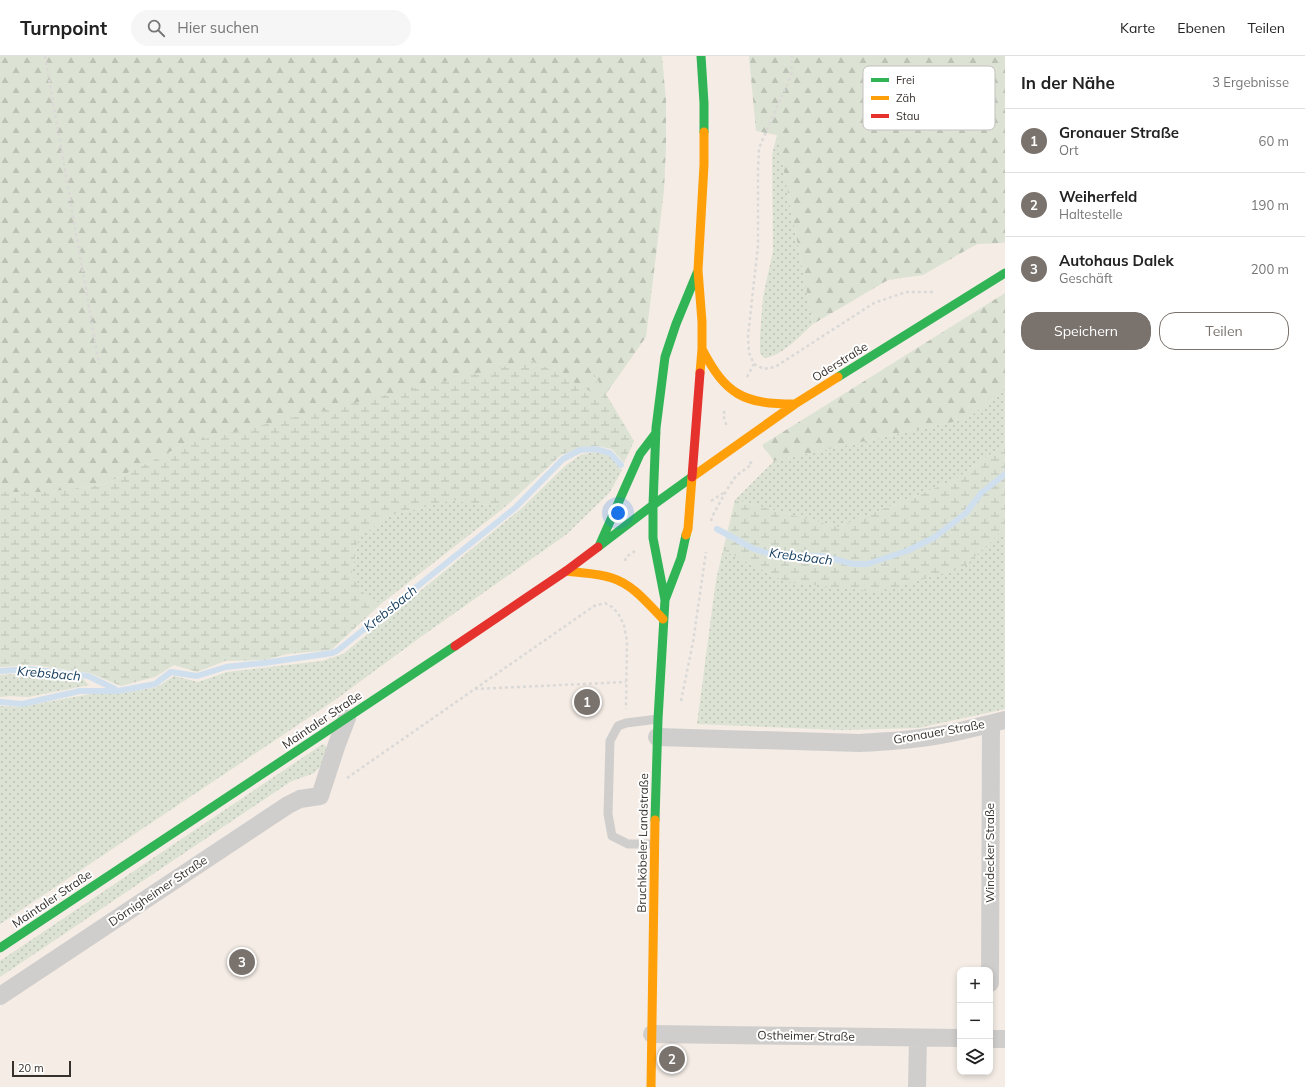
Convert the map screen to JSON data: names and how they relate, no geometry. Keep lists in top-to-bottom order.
{
  "streets": {
    "main road": ["Oderstraße", "Maintaler Straße", "Bruchköbeler Landstraße"],
    "street": [
      "Gronauer Straße",
      "Windecker Straße",
      "Dörnigheimer Straße",
      "Ostheimer Straße"
    ]
  },
  "crossings": [
    ["Oderstraße", "Maintaler Straße"],
    ["Oderstraße", "Bruchköbeler Landstraße"],
    ["Maintaler Straße", "Bruchköbeler Landstraße"],
    ["Maintaler Straße", "Dörnigheimer Straße"],
    ["Gronauer Straße", "Bruchköbeler Landstraße"],
    ["Gronauer Straße", "Windecker Straße"],
    ["Bruchköbeler Landstraße", "Ostheimer Straße"]
  ],
  "water": ["Krebsbach"],
  "legend": ["Frei", "Zäh", "Stau"],
  "scale_bar": "20 m",
  "page": {
    "header": "Turnpoint",
    "search": "Hier suchen",
    "nav": ["Karte", "Ebenen", "Teilen"],
    "heading": ["In der Nähe", "3 Ergebnisse"],
    "list": [
      {
        "mark": "1",
        "name": "Gronauer Straße",
        "note": "Ort",
        "value": "60 m"
      },
      {
        "mark": "2",
        "name": "Weiherfeld",
        "note": "Haltestelle",
        "value": "190 m"
      },
      {
        "mark": "3",
        "name": "Autohaus Dalek",
        "note": "Geschäft",
        "value": "200 m"
      }
    ],
    "buttons": ["Speichern", "Teilen"],
    "pins": ["1", "3", "2"],
    "map_buttons": ["+", "−"],
    "scale": "20 m"
  }
}
